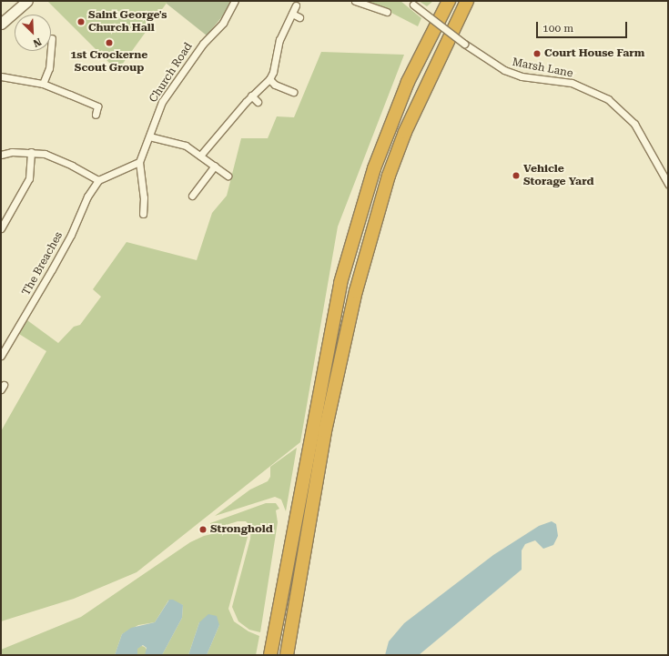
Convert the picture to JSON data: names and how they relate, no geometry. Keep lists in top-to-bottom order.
{
  "streets": {
    "street": ["Marsh Lane", "Church Road", "The Breaches"]
  },
  "places": [
    "Saint George's Church Hall",
    "1st Crockerne Scout Group",
    "Court House Farm",
    "Vehicle Storage Yard",
    "Stronghold"
  ],
  "scale_bar": "100 m",
  "north": "bottom right"
}
